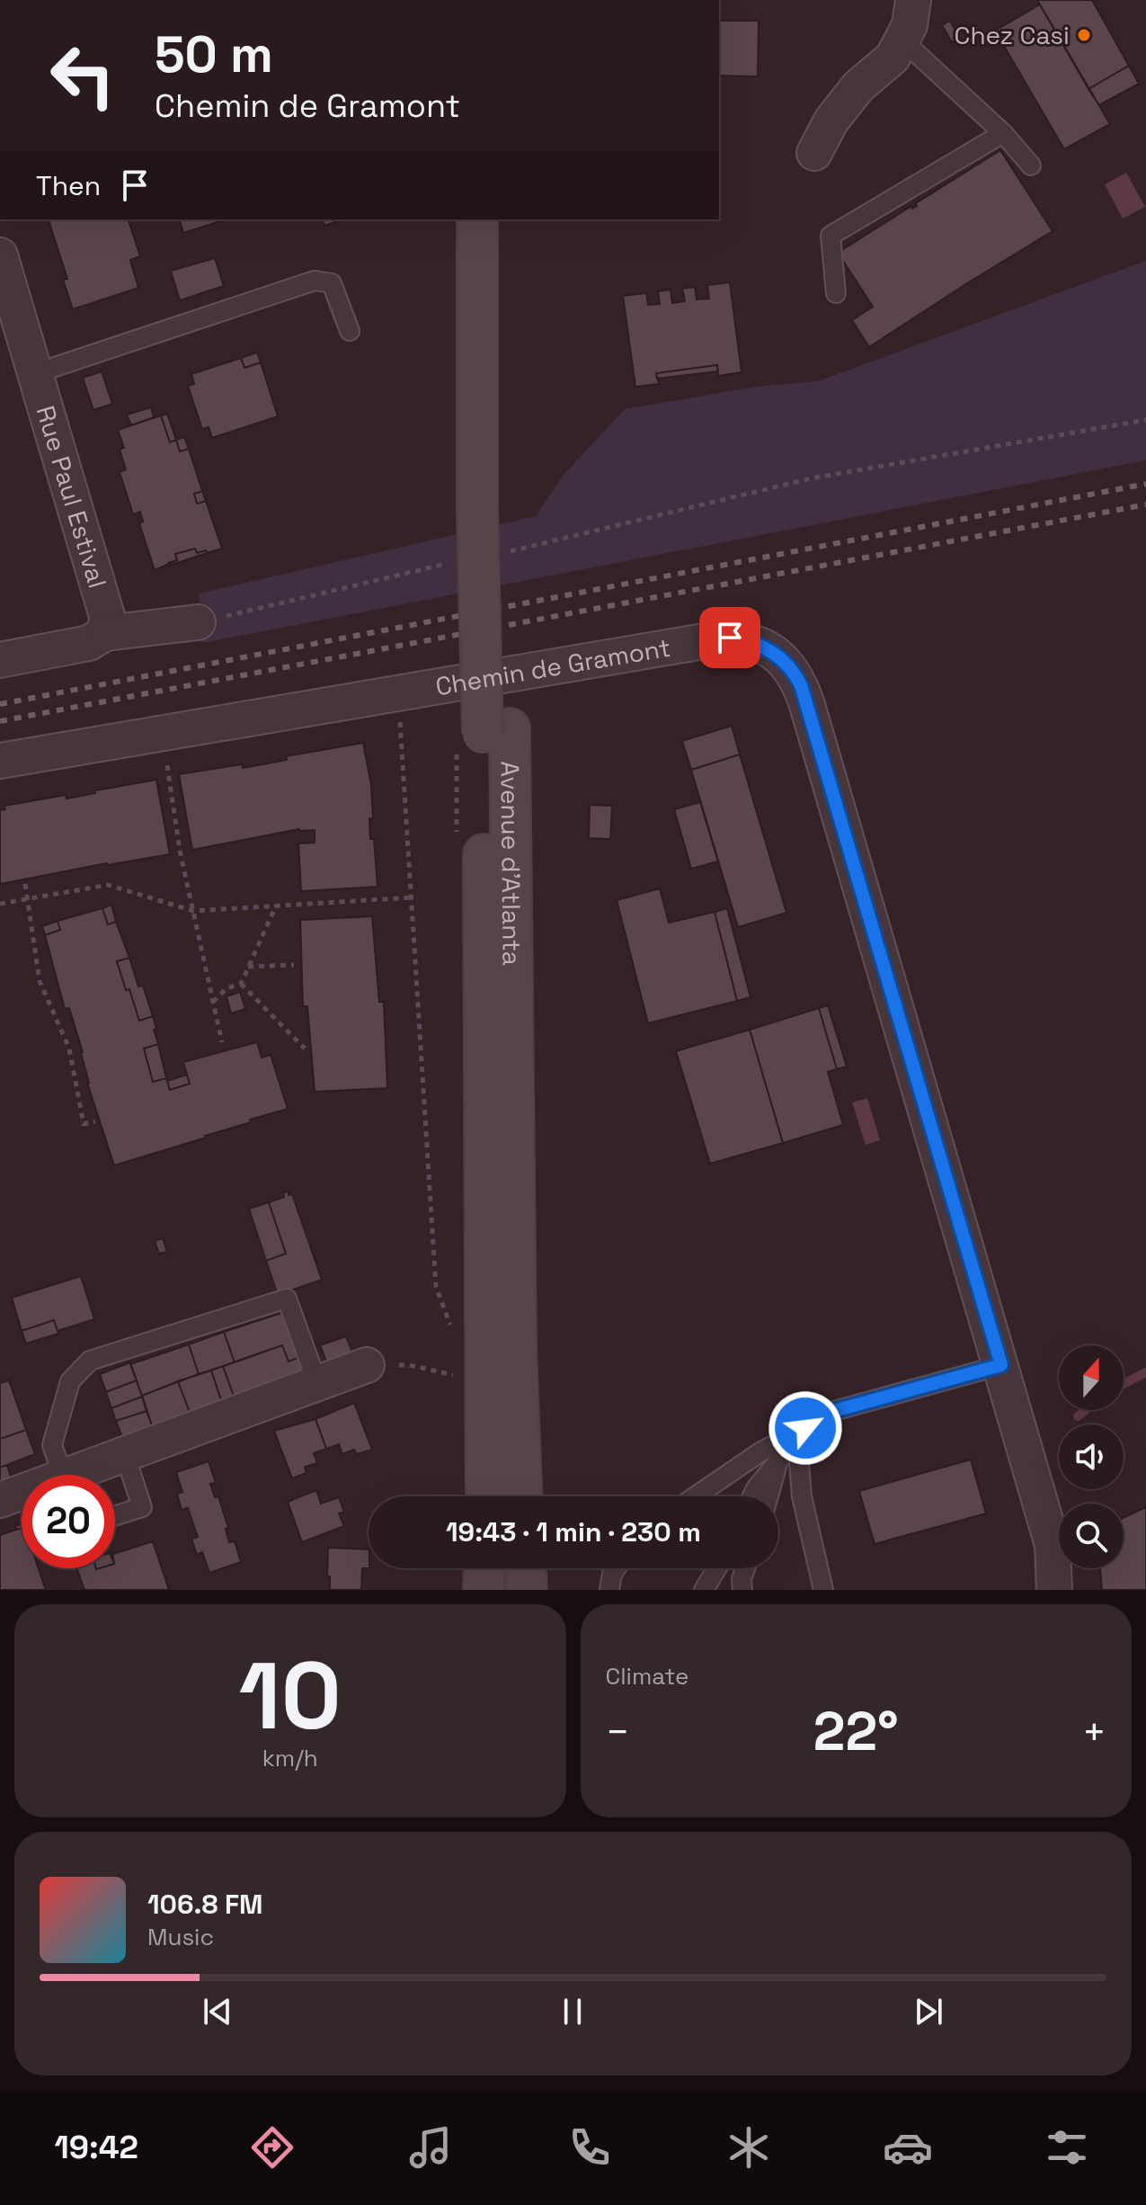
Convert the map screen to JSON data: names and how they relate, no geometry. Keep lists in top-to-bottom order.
{
  "streets": {
    "main road": ["Avenue d'Atlanta"],
    "street": ["Rue Paul Estival", "Chemin de Gramont"]
  },
  "places": ["Chez Casi"],
  "north": "top",
  "page": {
    "turn": ["50 m", "Chemin de Gramont"],
    "then": "Then",
    "limit": "20",
    "trip": "19:43 · 1 min · 230 m",
    "tile": [
      ["10", "km/h"],
      "Climate"
    ],
    "heat": ["−", "22°", "+"],
    "song": ["106.8 FM", "Music"],
    "tabs": "19:42"
  }
}
